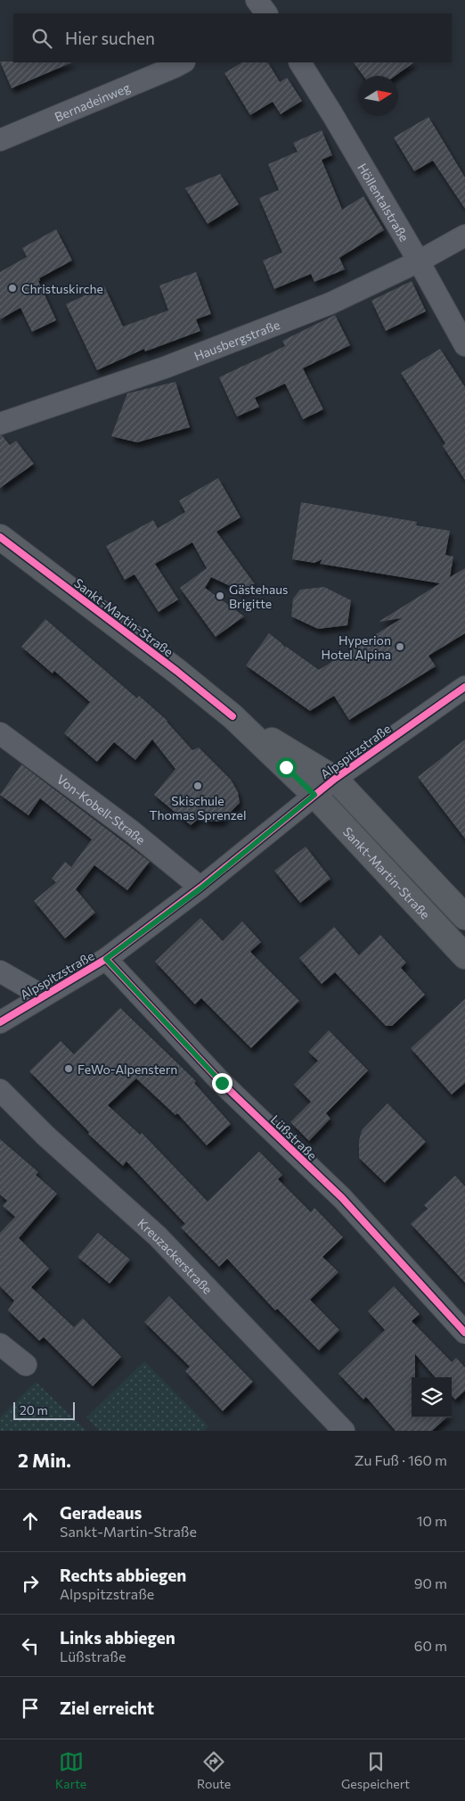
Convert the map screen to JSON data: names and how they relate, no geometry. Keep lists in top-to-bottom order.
{
  "streets": {
    "main road": ["Sankt-Martin-Straße"],
    "street": [
      "Bernadeinweg",
      "Höllentalstraße",
      "Hausbergstraße",
      "Alpspitzstraße",
      "Von-Kobell-Straße",
      "Lüßstraße",
      "Kreuzackerstraße"
    ]
  },
  "crossings": [
    ["Höllentalstraße", "Hausbergstraße"],
    ["Sankt-Martin-Straße", "Alpspitzstraße"],
    ["Alpspitzstraße", "Von-Kobell-Straße"],
    ["Alpspitzstraße", "Lüßstraße"]
  ],
  "places": [
    "Christuskirche",
    "Gästehaus Brigitte",
    "Hyperion Hotel Alpina",
    "Skischule Thomas Sprenzel",
    "FeWo-Alpenstern"
  ],
  "scale_bar": "20 m",
  "north": "right",
  "page": {
    "search": "Hier suchen",
    "scale": "20 m",
    "heading": ["2 Min.", "Zu Fuß · 160 m"],
    "list": [
      ["Geradeaus", "Sankt-Martin-Straße", "10 m"],
      ["Rechts abbiegen", "Alpspitzstraße", "90 m"],
      ["Links abbiegen", "Lüßstraße", "60 m"],
      "Ziel erreicht"
    ],
    "nav": ["Karte", "Route", "Gespeichert"]
  }
}
